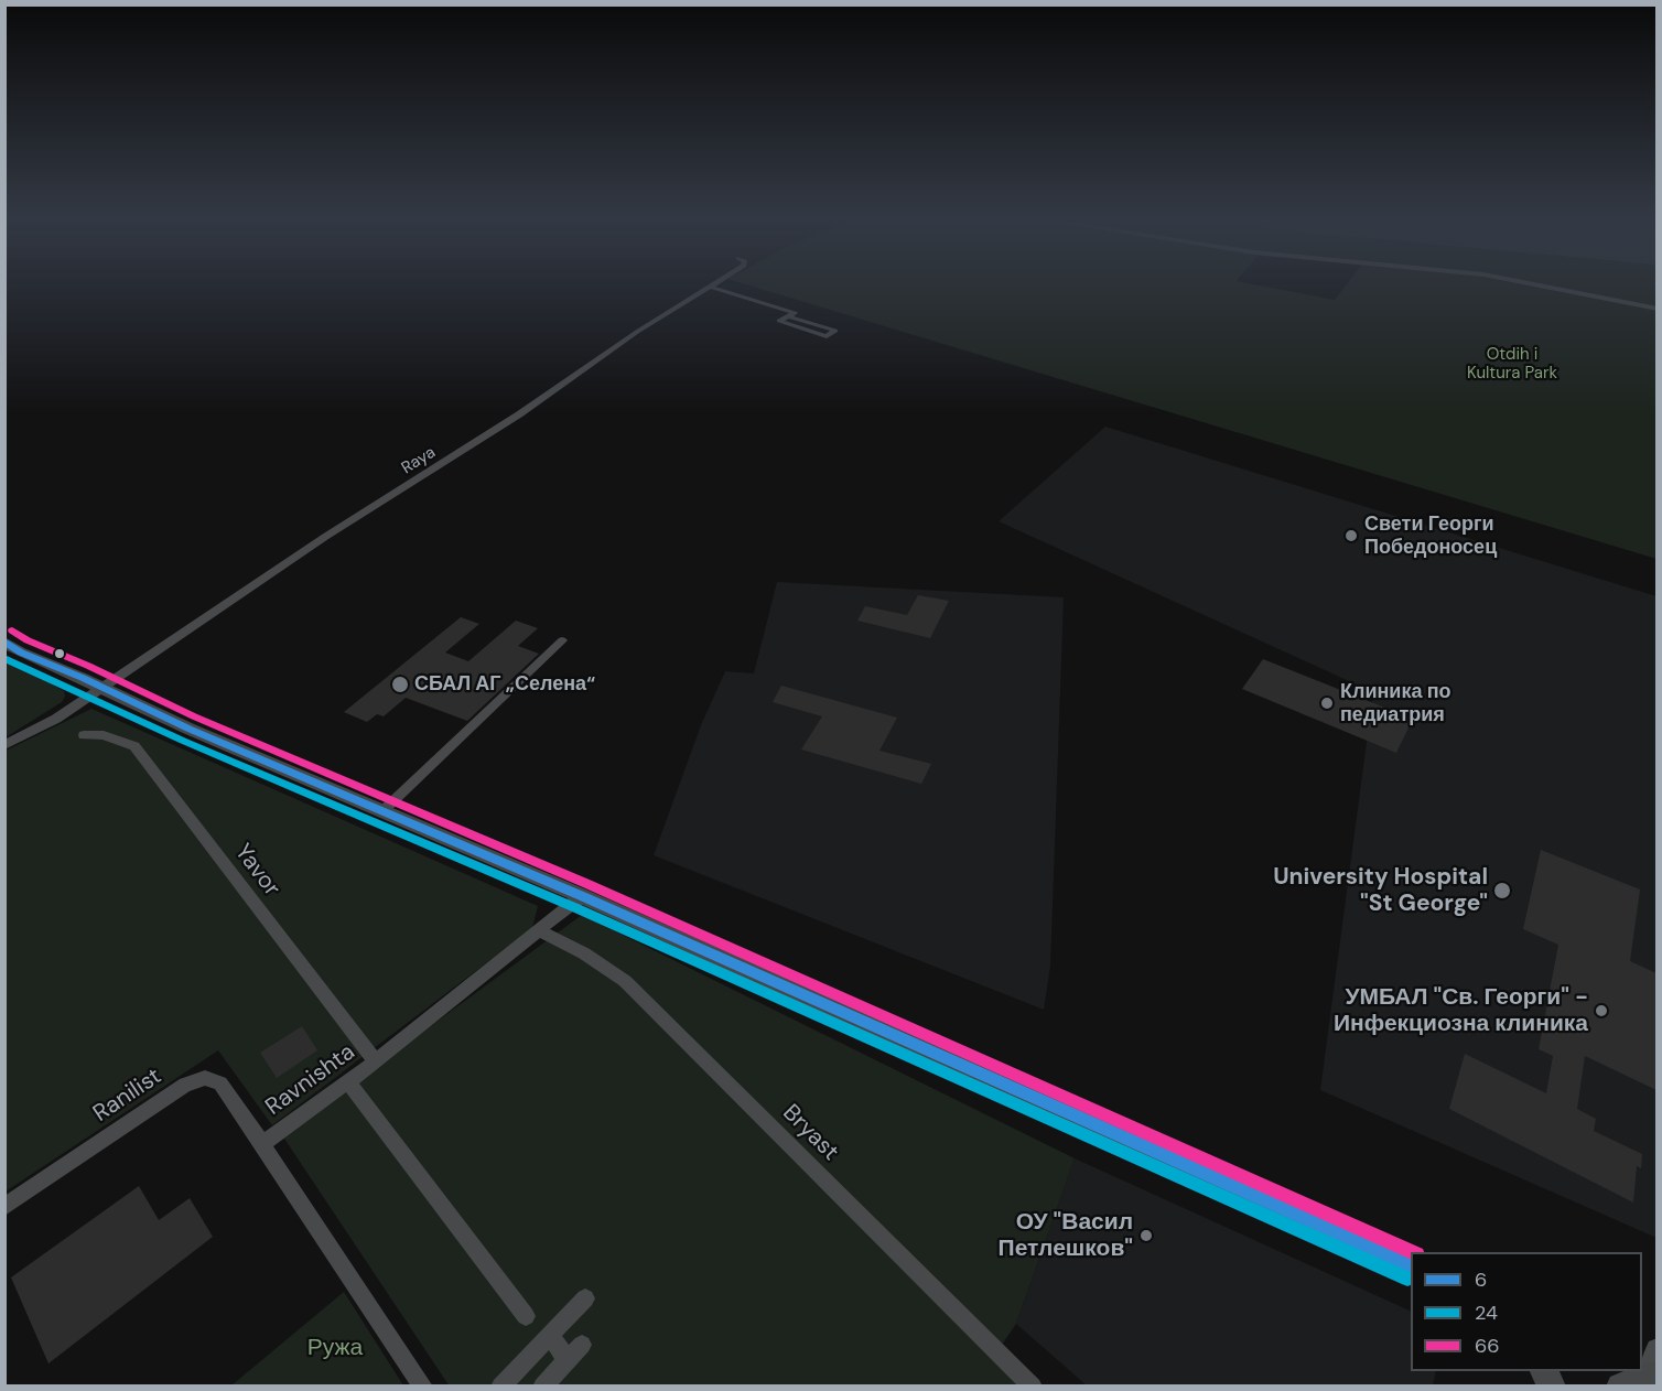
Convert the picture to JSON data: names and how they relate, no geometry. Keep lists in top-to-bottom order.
{
  "streets": {
    "street": [
      "Raya",
      "Yavor",
      "Ravnishta",
      "Ranilist",
      "Bryast"
    ]
  },
  "crossings": [
    ["Yavor", "Ravnishta"],
    ["Ravnishta", "Ranilist"],
    ["Ravnishta", "Bryast"]
  ],
  "parks": ["Otdih i Kultura Park", "Ружа"],
  "places": [
    "Свети Георги Победоносец",
    "СБАЛ АГ „Селена“",
    "Клиника по педиатрия",
    "University Hospital \"St George\"",
    "УМБАЛ \"Св. Георги\" - Инфекциозна клиника",
    "ОУ \"Васил Петлешков\""
  ],
  "lines": ["transit line 66", "transit line 6", "transit line 24"],
  "legend": ["6", "24", "66"]
}
